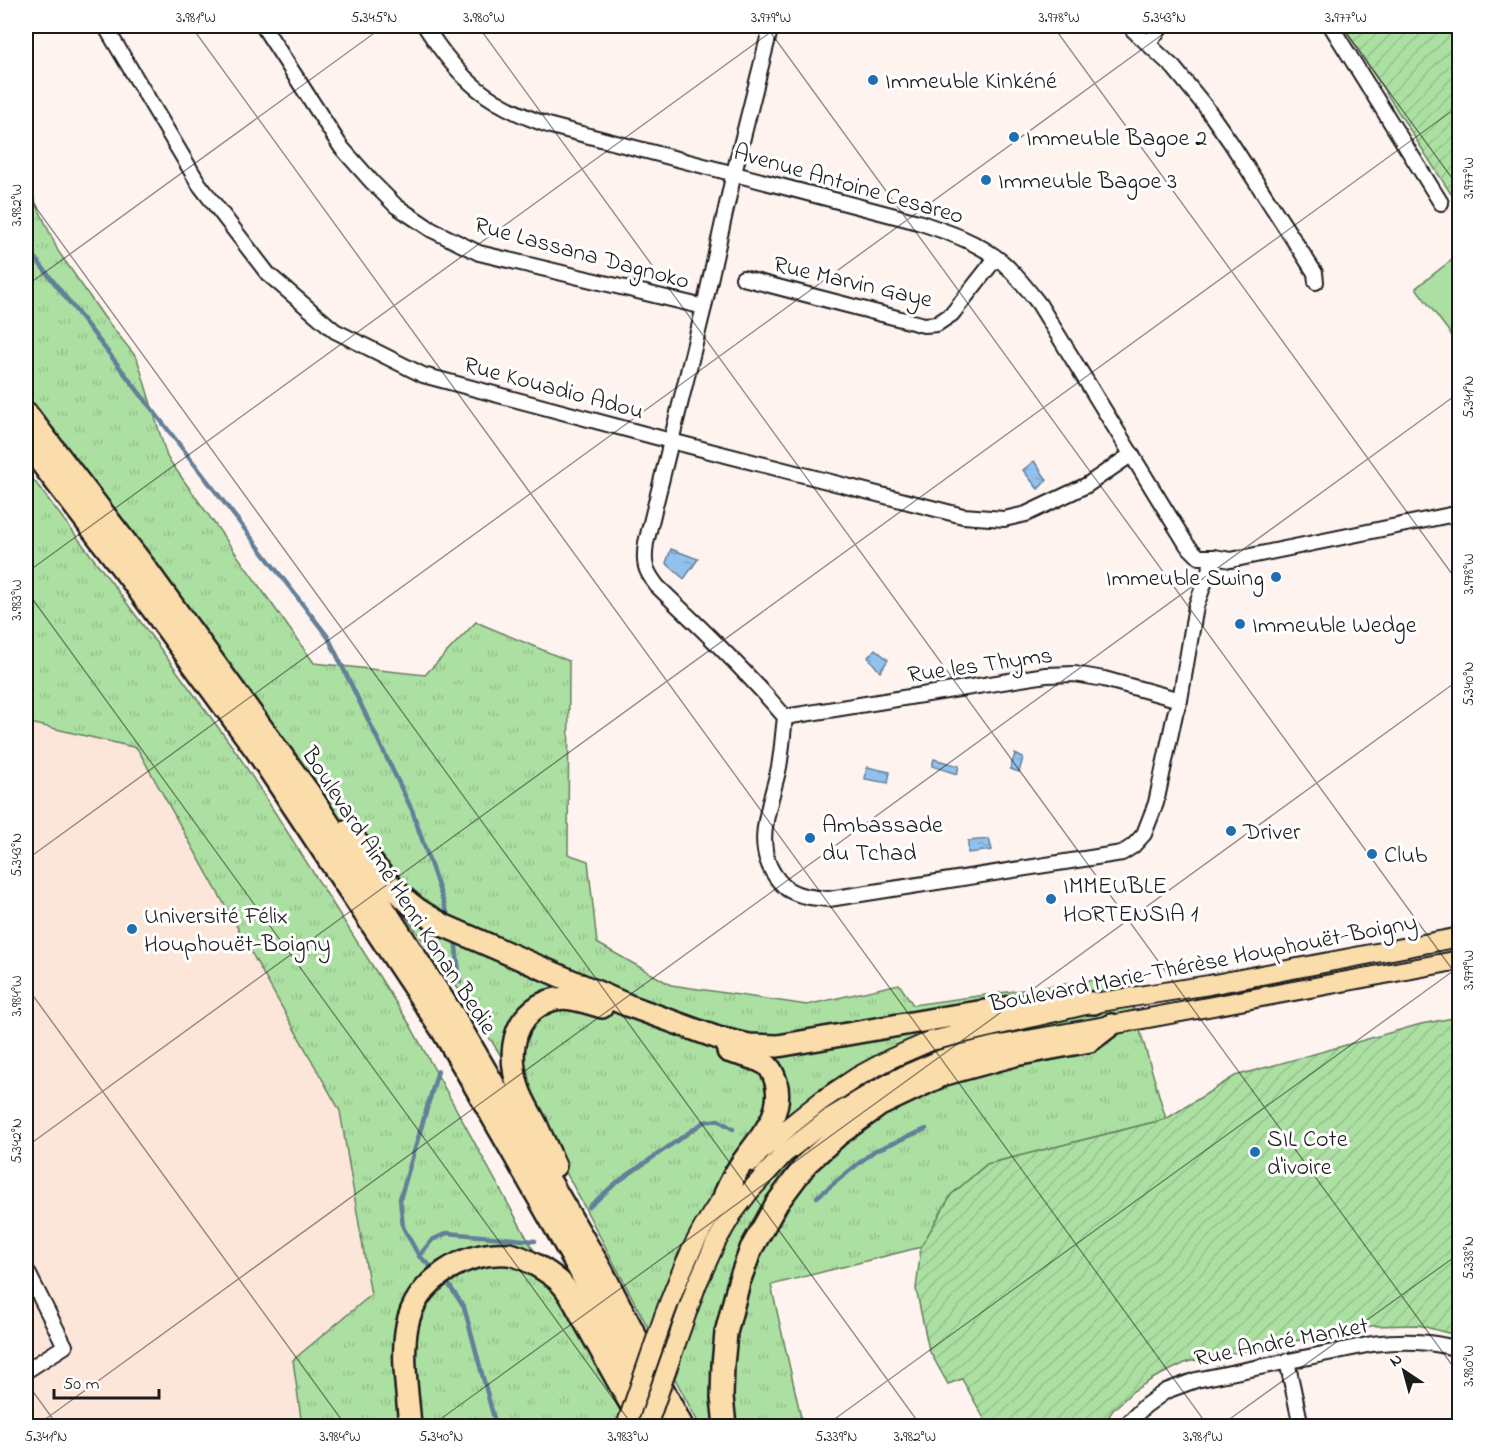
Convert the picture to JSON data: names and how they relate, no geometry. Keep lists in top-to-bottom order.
{
  "streets": {
    "highway": ["Boulevard Aimé Henri Konan Bedie"],
    "main road": ["Boulevard Marie-Thérèse Houphouët-Boigny"],
    "street": [
      "Avenue Antoine Cesareo",
      "Rue Lassana Dagnoko",
      "Rue Marvin Gaye",
      "Rue Kouadio Adou",
      "Rue les Thyms",
      "Rue André Manket"
    ]
  },
  "crossings": [
    ["Avenue Antoine Cesareo", "Rue Marvin Gaye"],
    ["Avenue Antoine Cesareo", "Rue Kouadio Adou"]
  ],
  "places": [
    "Immeuble Kinkéné",
    "Immeuble Bagoe 2",
    "Immeuble Bagoe 3",
    "Immeuble Swing",
    "Immeuble Wedge",
    "Driver",
    "Ambassade du Tchad",
    "Club",
    "IMMEUBLE HORTENSIA 1",
    "Université Félix Houphouët-Boigny",
    "SIL Cote d'ivoire"
  ],
  "scale_bar": "50 m",
  "north": "top left",
  "coordinates": [
    "3.981°W",
    "5.345°N",
    "3.980°W",
    "3.979°W",
    "3.978°W",
    "5.343°N",
    "3.977°W",
    "3.982°W",
    "5.341°N",
    "3.983°W",
    "5.340°N",
    "3.984°W",
    "5.342°N",
    "5.338°N",
    "5.339°N"
  ]
}
